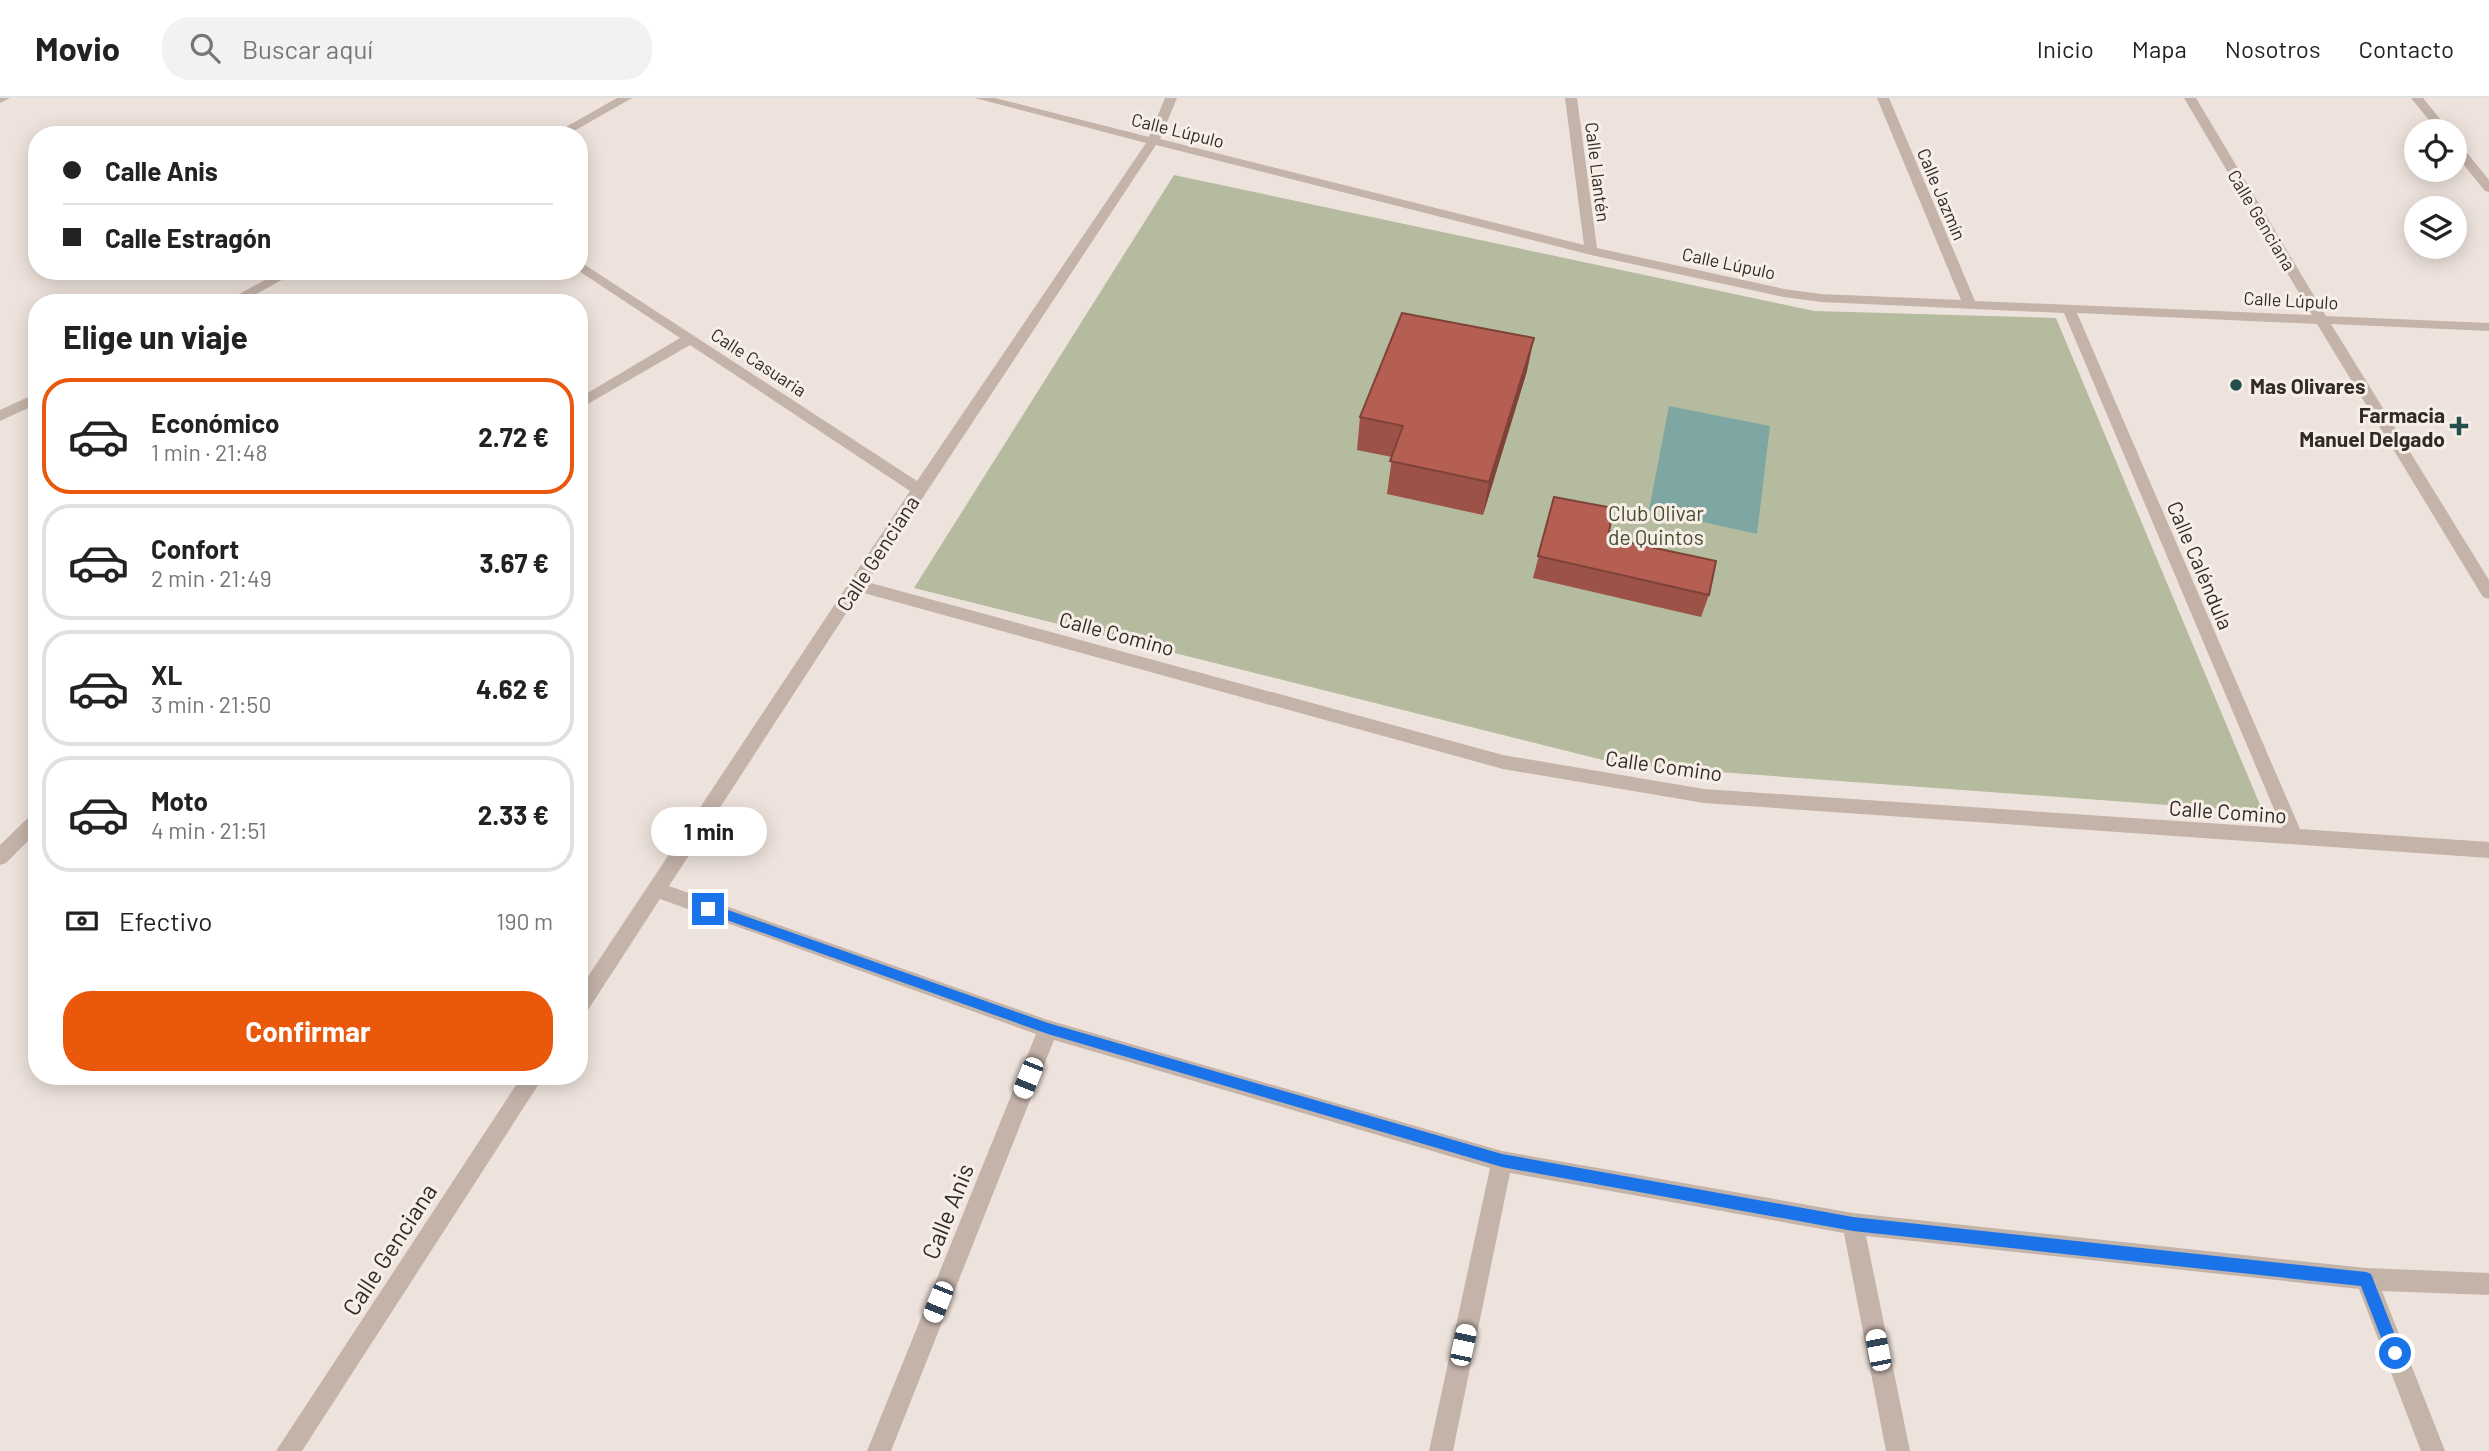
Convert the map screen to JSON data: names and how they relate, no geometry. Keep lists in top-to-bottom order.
{
  "streets": {
    "street": [
      "Calle Lúpulo",
      "Calle Llantén",
      "Calle Jazmín",
      "Calle Genciana",
      "Calle Casuaria",
      "Calle Caléndula",
      "Calle Comino",
      "Calle Anis"
    ]
  },
  "crossings": [
    ["Calle Lúpulo", "Calle Llantén"],
    ["Calle Lúpulo", "Calle Jazmín"],
    ["Calle Lúpulo", "Calle Genciana"],
    ["Calle Lúpulo", "Calle Caléndula"],
    ["Calle Genciana", "Calle Casuaria"],
    ["Calle Genciana", "Calle Comino"],
    ["Calle Caléndula", "Calle Comino"]
  ],
  "parks": ["Club Olivar de Quintos"],
  "places": {
    "other": ["Mas Olivares"],
    "health": ["Farmacia Manuel Delgado"]
  },
  "page": {
    "header": "Movio",
    "search": "Buscar aquí",
    "nav": [
      "Inicio",
      "Mapa",
      "Nosotros",
      "Contacto"
    ],
    "banner": ["Calle Anis", "Calle Estragón"],
    "heading": "Elige un viaje",
    "list": [
      {
        "name": "Económico",
        "note": "1 min · 21:48",
        "value": "2.72 €"
      },
      {
        "name": "Confort",
        "note": "2 min · 21:49",
        "value": "3.67 €"
      },
      {
        "name": "XL",
        "note": "3 min · 21:50",
        "value": "4.62 €"
      },
      {
        "name": "Moto",
        "note": "4 min · 21:51",
        "value": "2.33 €"
      }
    ],
    "bubble": "1 min",
    "pay": ["Efectivo", "190 m"],
    "buttons": "Confirmar"
  }
}
